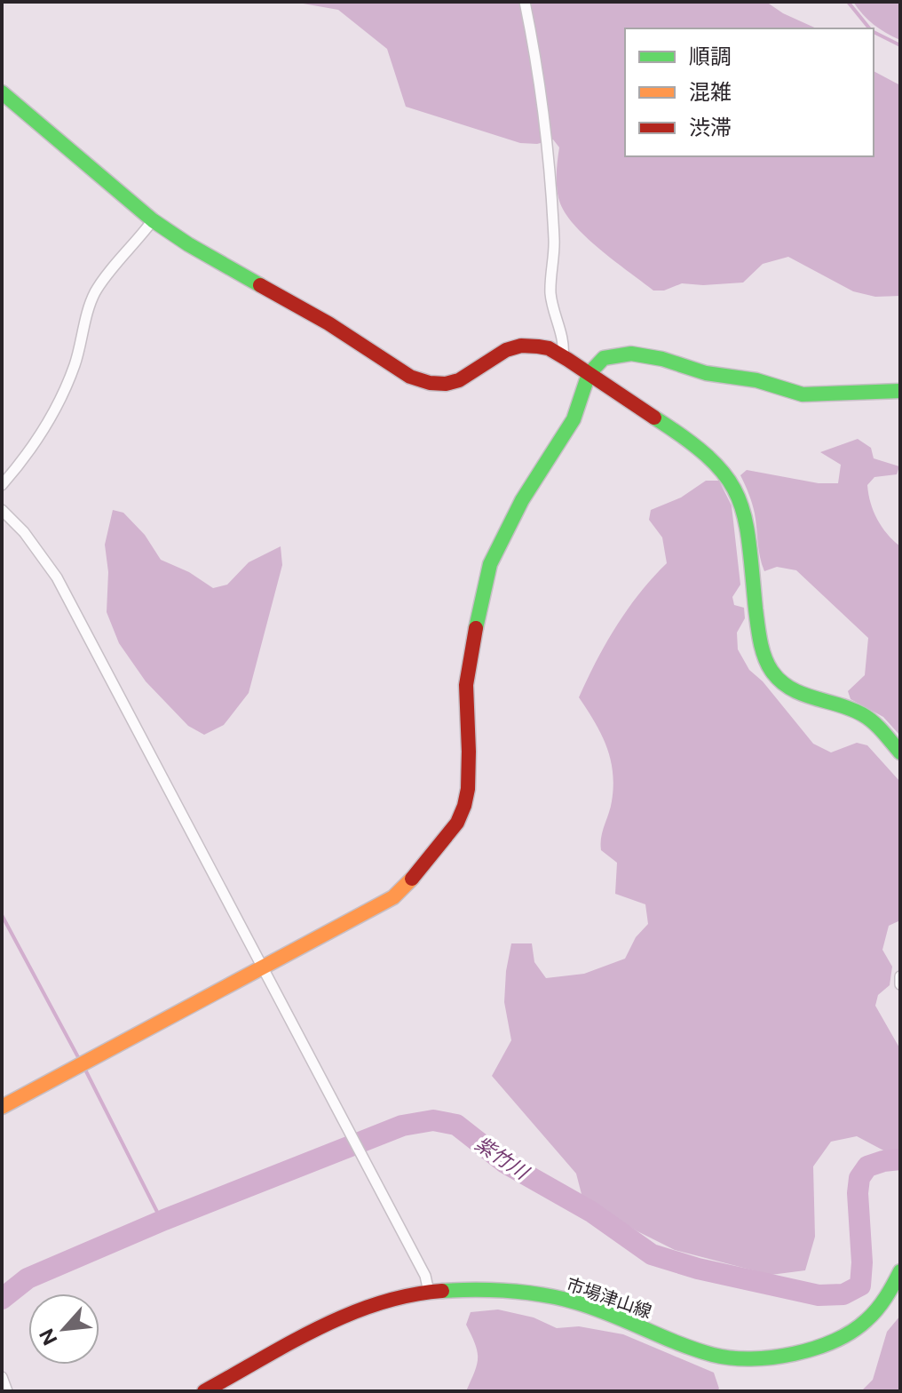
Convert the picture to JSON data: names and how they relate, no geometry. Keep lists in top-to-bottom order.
{
  "streets": {
    "street": ["市場津山線"]
  },
  "water": ["紫竹川"],
  "legend": ["順調", "混雑", "渋滞"],
  "north": "bottom left"
}
